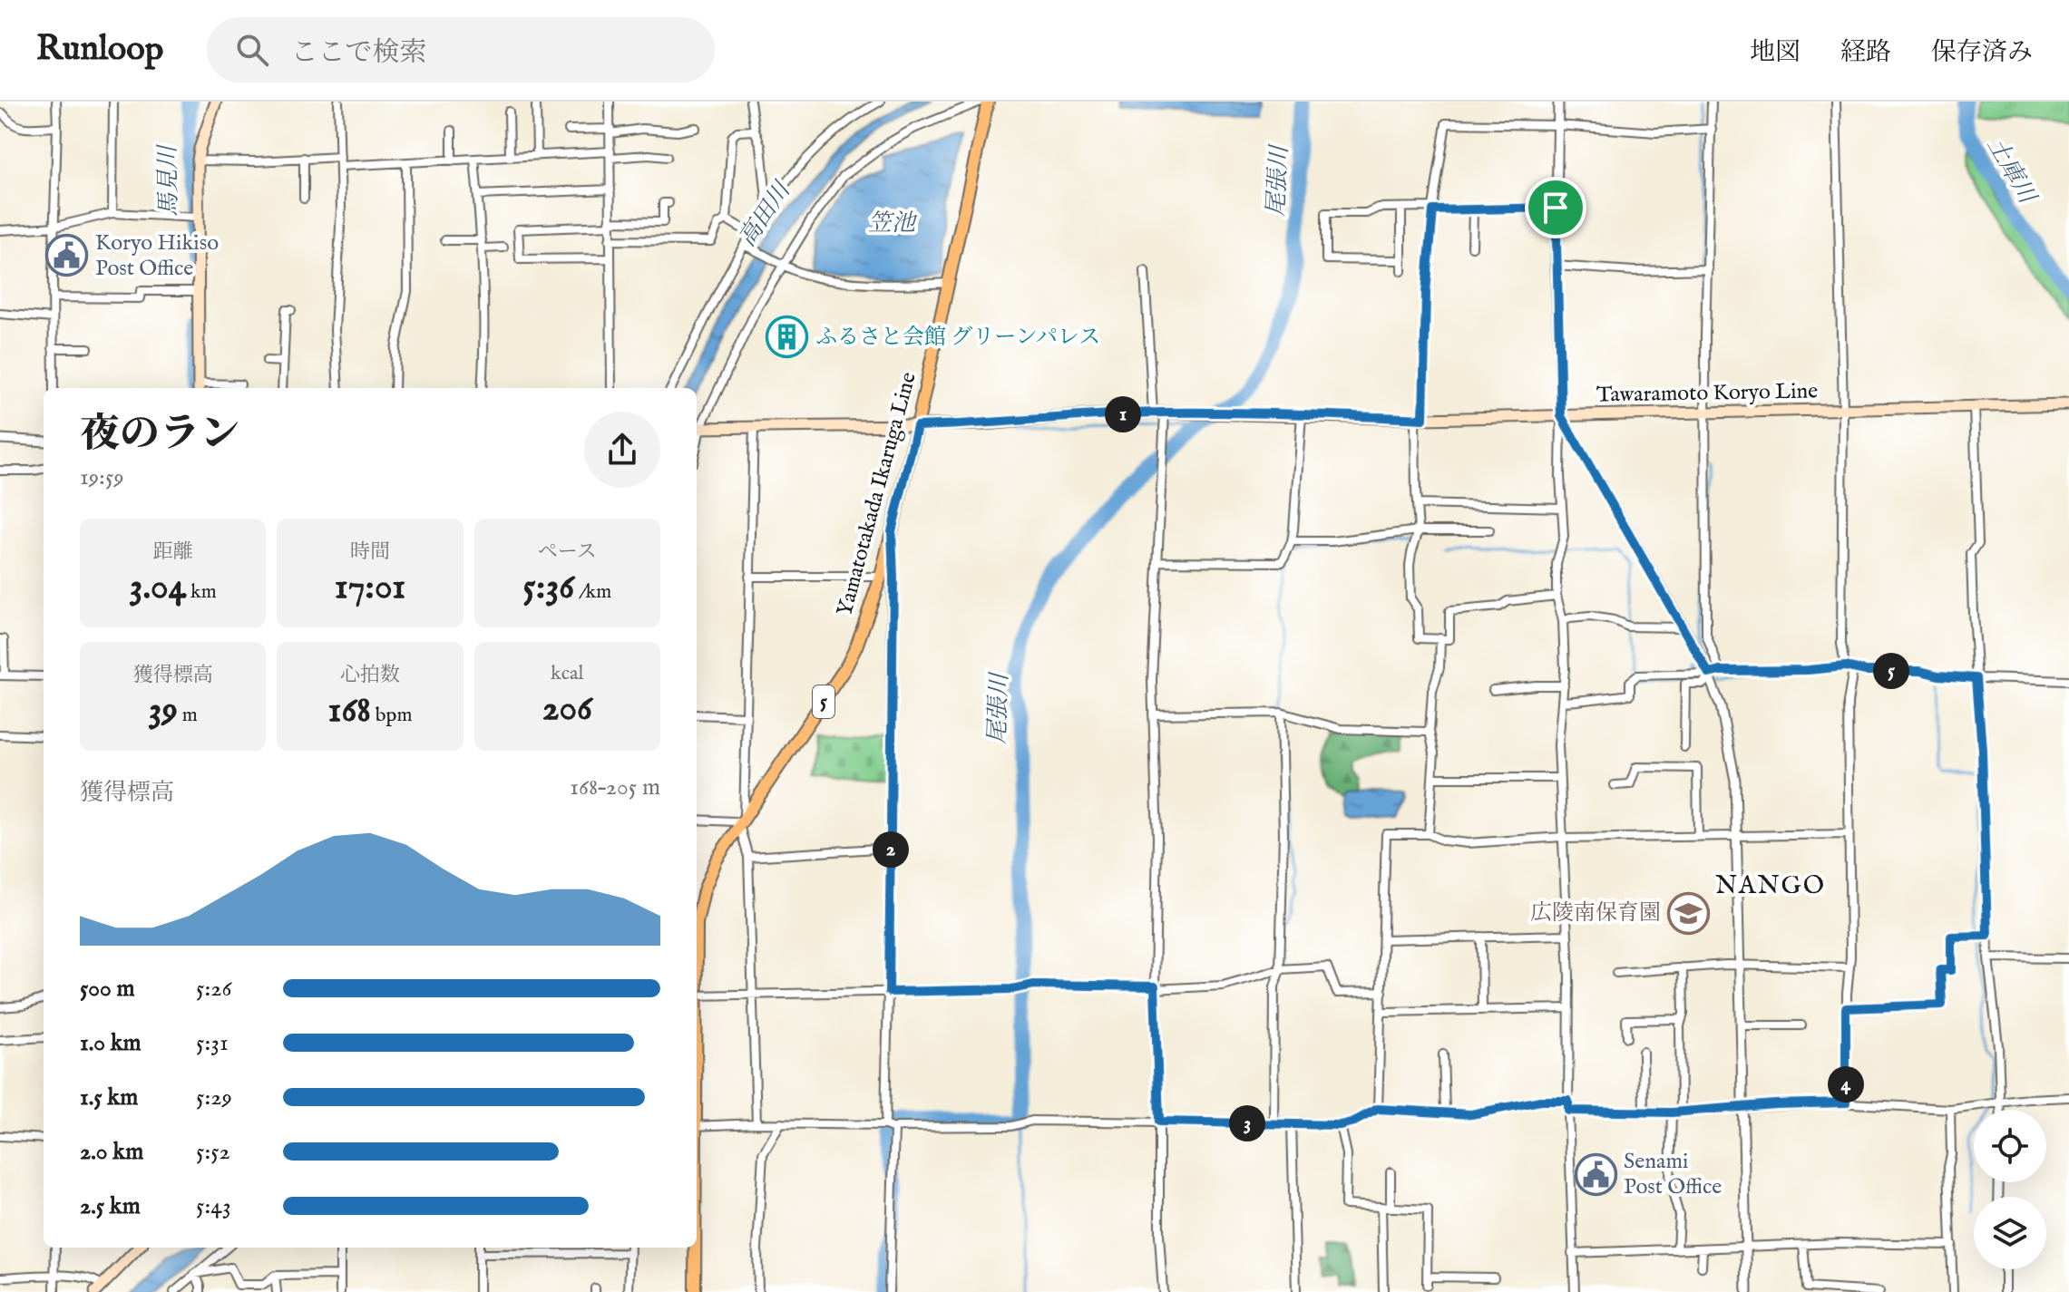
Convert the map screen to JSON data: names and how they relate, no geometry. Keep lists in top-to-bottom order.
{
  "streets": {
    "main road": ["Tawaramoto Koryo Line", "Yamatotakada Ikaruga Line", "5"]
  },
  "crossings": [
    ["Tawaramoto Koryo Line", "Yamatotakada Ikaruga Line"]
  ],
  "districts": ["NANGO"],
  "water": [
    "土庫川",
    "馬見川",
    "尾張川",
    "高田川",
    "笠池"
  ],
  "places": {
    "public building": ["Koryo Hikiso Post Office", "Senami Post Office"],
    "building": ["ふるさと会館 グリーンパレス"],
    "school or university": ["広陵南保育園"]
  },
  "page": {
    "header": "Runloop",
    "search": "ここで検索",
    "nav": ["地図", "経路", "保存済み"],
    "heading": ["夜のラン", "19:59"],
    "pins": [
      "1",
      "5",
      "2",
      "4",
      "3"
    ],
    "stats": [
      ["距離", "3.04 km"],
      ["時間", "17:01"],
      ["ペース", "5:36 /km"],
      ["獲得標高", "39 m"],
      ["心拍数", "168 bpm"],
      ["kcal", "206"]
    ],
    "chart": ["獲得標高", "168–205 m"],
    "list": [
      {
        "name": "500 m",
        "note": "5:26"
      },
      {
        "name": "1.0 km",
        "note": "5:31"
      },
      {
        "name": "1.5 km",
        "note": "5:29"
      },
      {
        "name": "2.0 km",
        "note": "5:52"
      },
      {
        "name": "2.5 km",
        "note": "5:43"
      }
    ]
  }
}
